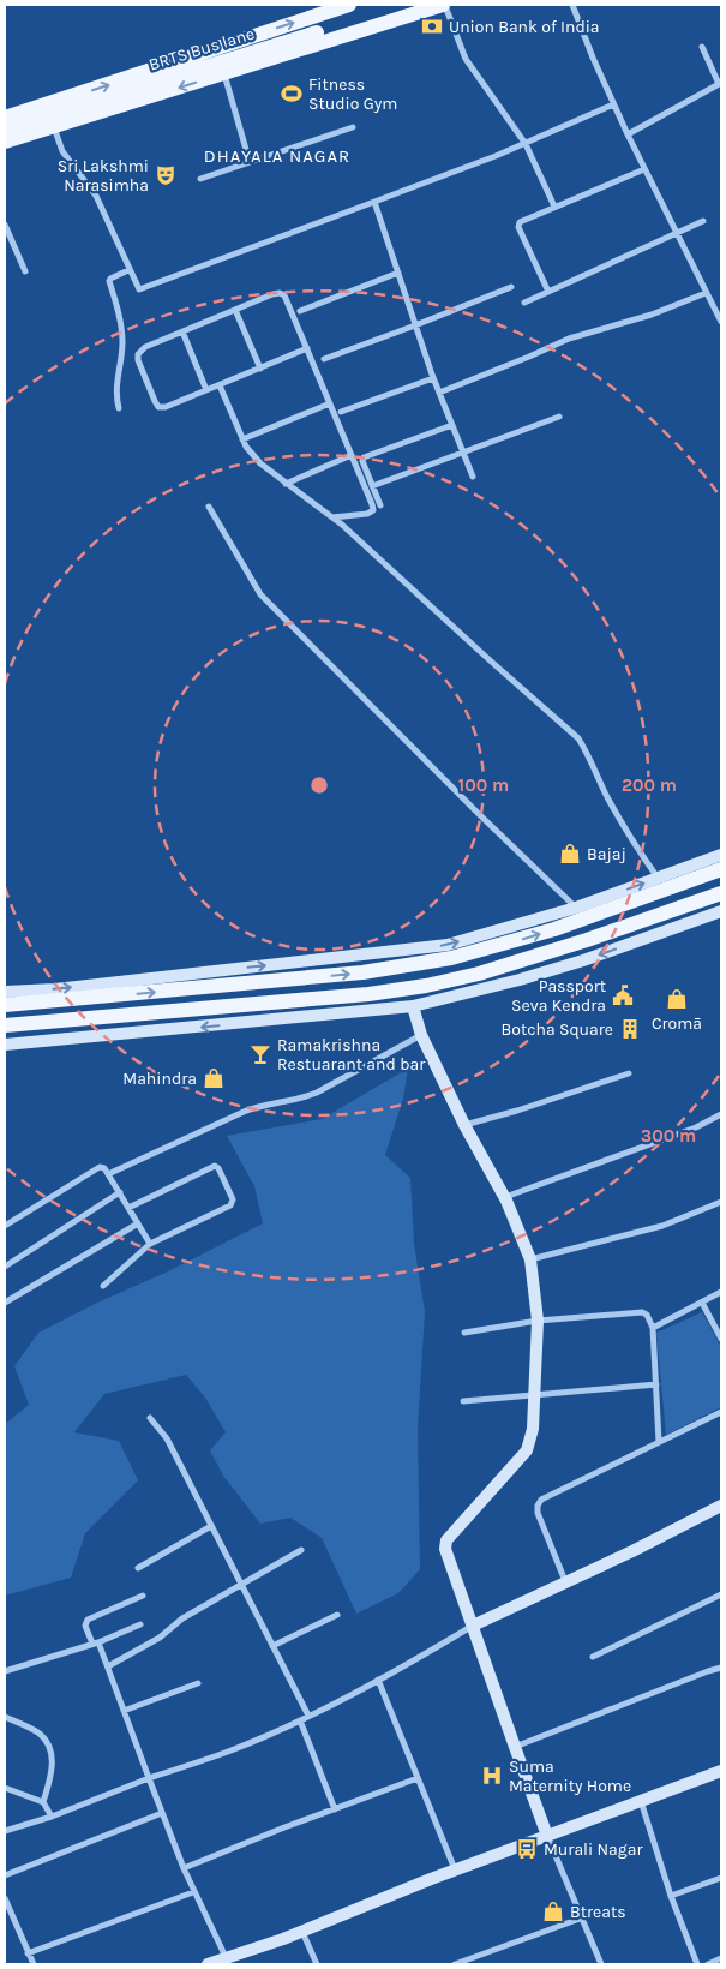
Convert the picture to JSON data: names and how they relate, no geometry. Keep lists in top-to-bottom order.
{
  "streets": {
    "main road": ["BRTS Bus lane"]
  },
  "districts": ["DHAYALA NAGAR"],
  "places": {
    "bank": ["Union Bank of India"],
    "sports": ["Fitness Studio Gym"],
    "theatre": ["Sri Lakshmi Narasimha"],
    "shop": [
      "Bajaj",
      "Cromā",
      "Mahindra",
      "Btreats"
    ],
    "public building": ["Passport Seva Kendra"],
    "building": ["Botcha Square"],
    "bar": ["Ramakrishna Restuarant and bar"],
    "hospital": ["Suma Maternity Home"],
    "bus stop": ["Murali Nagar"]
  },
  "rings": ["100 m", "200 m", "300 m"]
}
